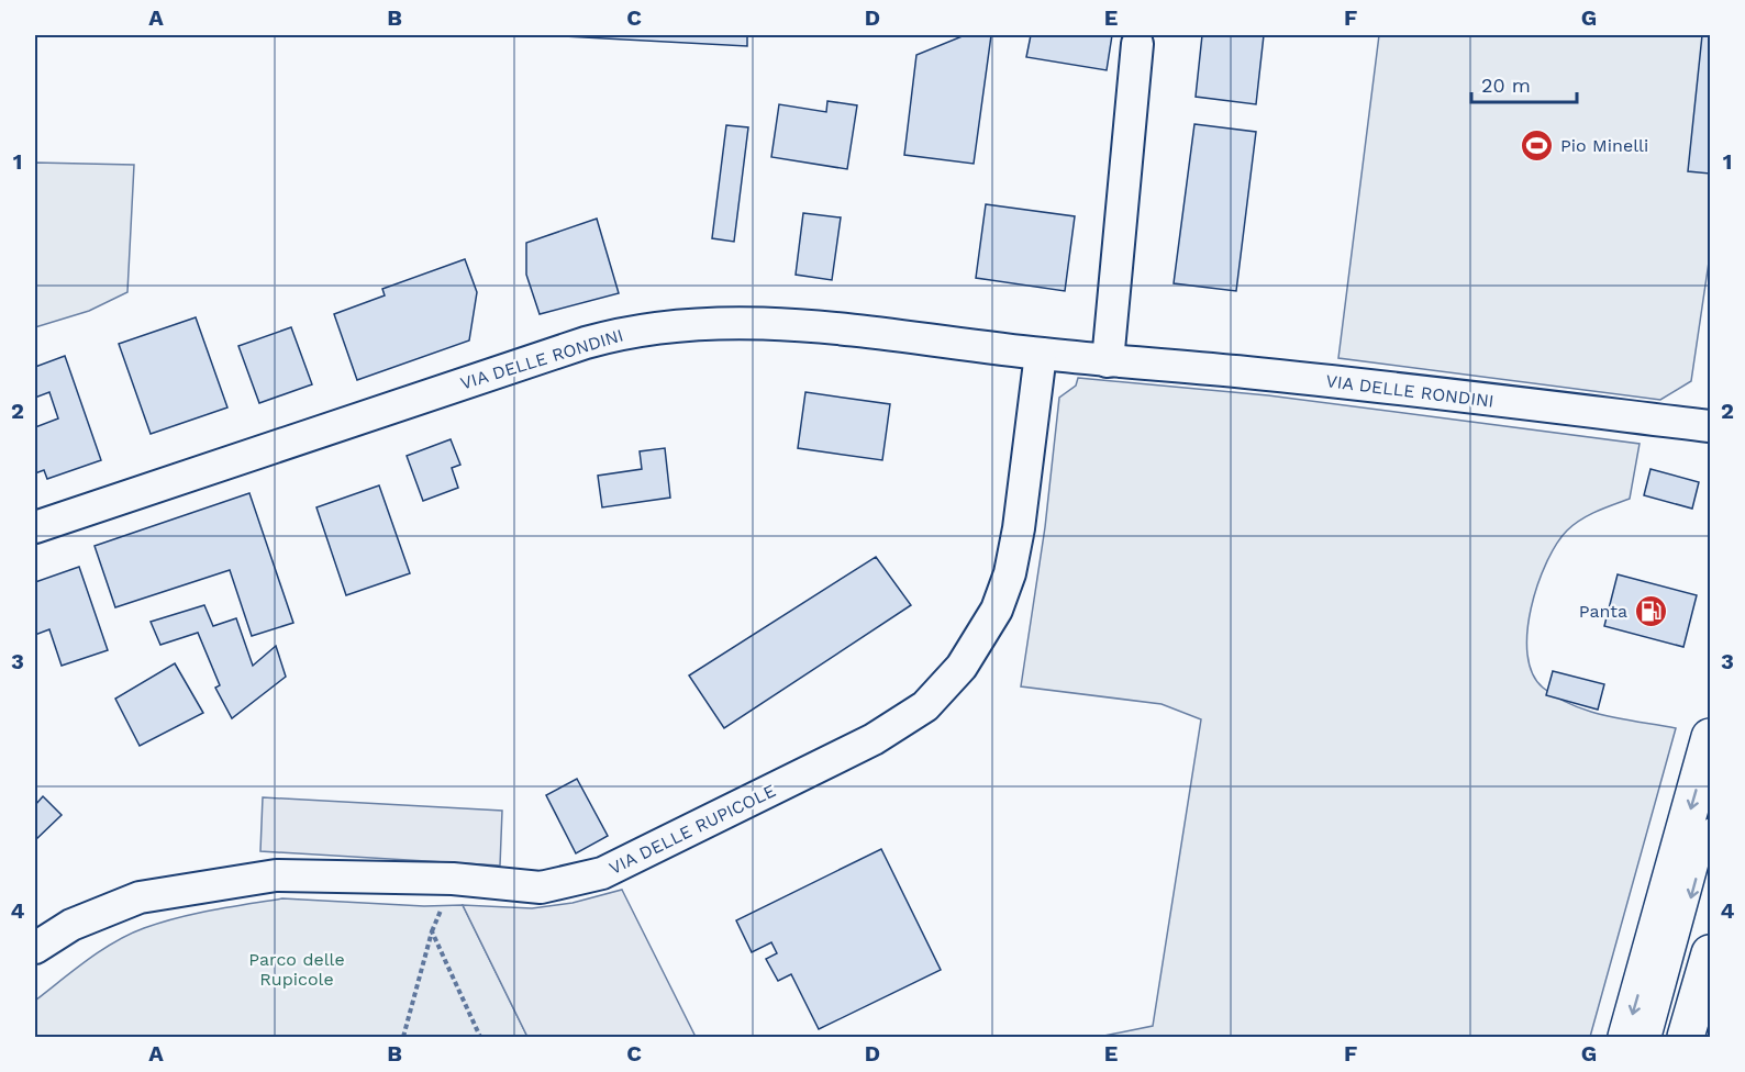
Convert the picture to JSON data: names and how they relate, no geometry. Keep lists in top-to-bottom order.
{
  "streets": {
    "street": ["VIA DELLE RONDINI", "VIA DELLE RUPICOLE"]
  },
  "crossings": [
    ["VIA DELLE RONDINI", "VIA DELLE RUPICOLE"]
  ],
  "parks": ["Parco delle Rupicole"],
  "places": {
    "sports": ["Pio Minelli"],
    "fuel station": ["Panta"]
  },
  "scale_bar": "20 m",
  "grid": {
    "columns": [
      "A",
      "B",
      "C",
      "D",
      "E",
      "F",
      "G"
    ],
    "rows": [
      "1",
      "2",
      "3",
      "4"
    ]
  }
}
